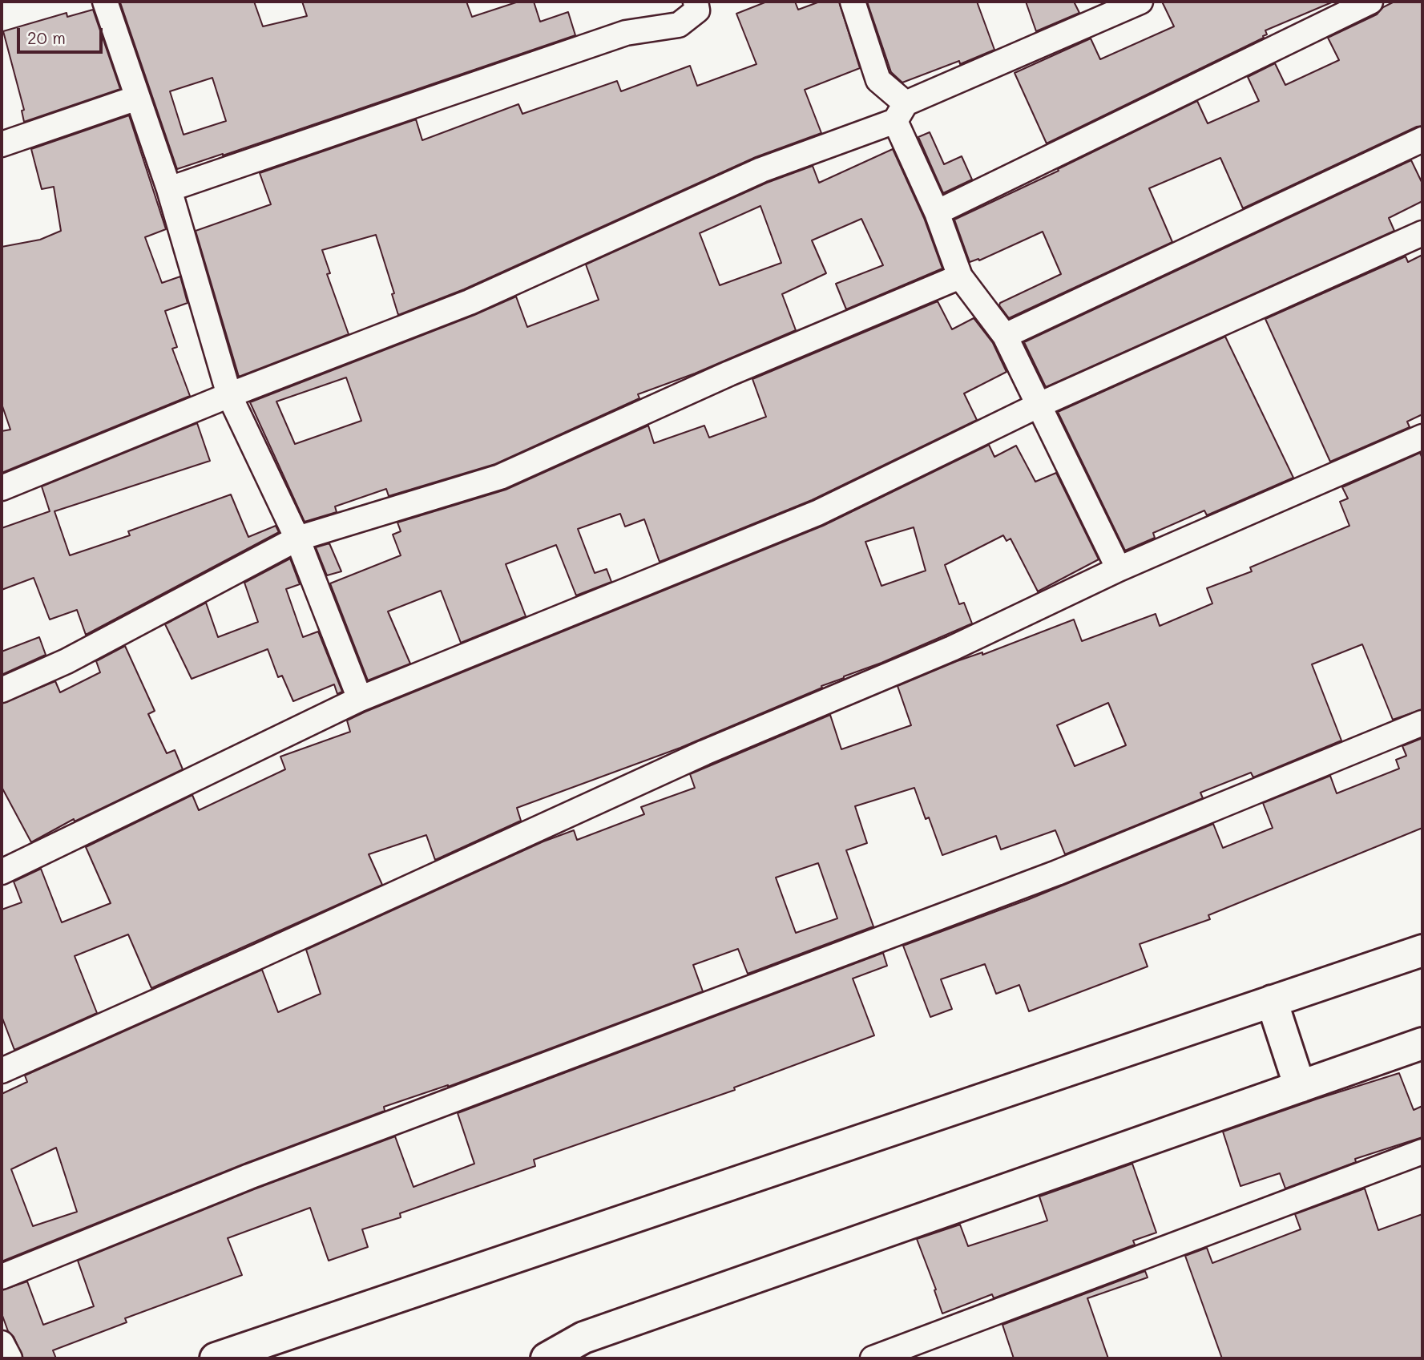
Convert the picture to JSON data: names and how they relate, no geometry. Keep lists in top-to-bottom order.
{
  "scale_bar": "20 m"
}
